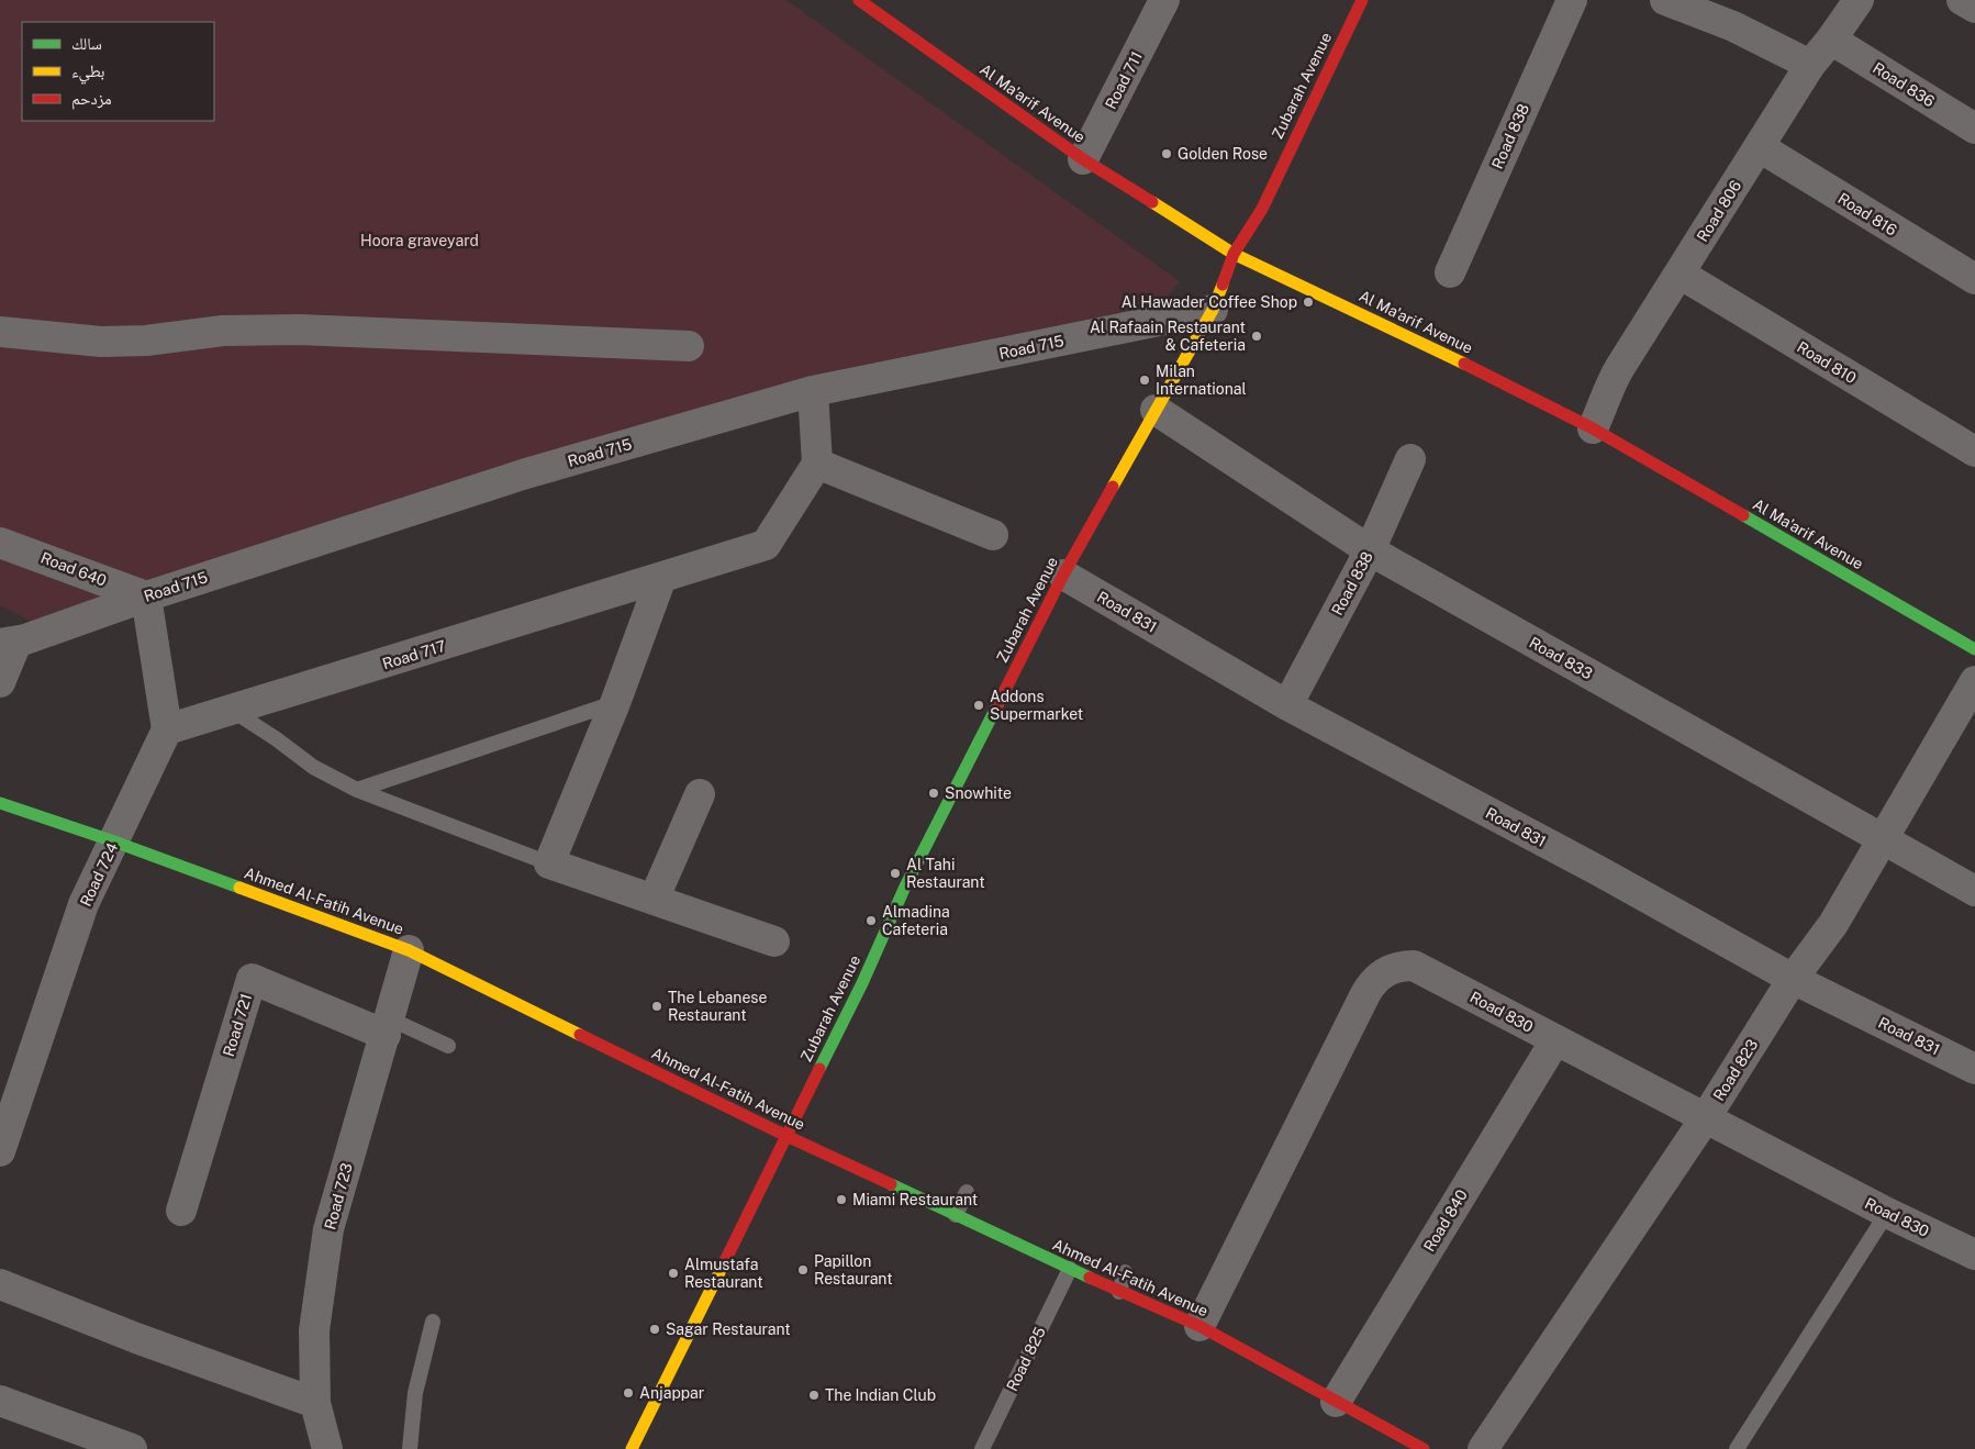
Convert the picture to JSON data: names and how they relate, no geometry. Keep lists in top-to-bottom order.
{
  "streets": {
    "street": [
      "Road 711",
      "Road 836",
      "Zubarah Avenue",
      "Al Ma'arif Avenue",
      "Road 838",
      "Road 806",
      "Road 816",
      "Road 715",
      "Road 810",
      "Road 640",
      "Road 831",
      "Road 717",
      "Road 833",
      "Road 724",
      "Ahmed Al-Fatih Avenue",
      "Road 830",
      "Road 721",
      "Road 823",
      "Road 723",
      "Road 840"
    ],
    "lane": ["Road 825"]
  },
  "crossings": [
    ["Road 711", "Al Ma'arif Avenue"],
    ["Road 836", "Road 806"],
    ["Zubarah Avenue", "Al Ma'arif Avenue"],
    ["Zubarah Avenue", "Road 715"],
    ["Zubarah Avenue", "Road 831"],
    ["Zubarah Avenue", "Road 833"],
    ["Zubarah Avenue", "Ahmed Al-Fatih Avenue"],
    ["Al Ma'arif Avenue", "Road 806"],
    ["Road 838", "Road 831"],
    ["Road 838", "Road 833"],
    ["Road 806", "Road 816"],
    ["Road 806", "Road 810"],
    ["Road 715", "Road 640"],
    ["Road 831", "Road 823"],
    ["Road 717", "Road 724"],
    ["Road 833", "Road 823"],
    ["Road 724", "Ahmed Al-Fatih Avenue"],
    ["Ahmed Al-Fatih Avenue", "Road 830"],
    ["Ahmed Al-Fatih Avenue", "Road 723"],
    ["Ahmed Al-Fatih Avenue", "Road 840"],
    ["Ahmed Al-Fatih Avenue", "Road 825"],
    ["Road 830", "Road 823"],
    ["Road 830", "Road 840"],
    ["Road 721", "Road 723"]
  ],
  "parks": ["Hoora graveyard"],
  "places": [
    "Golden Rose",
    "Al Hawader Coffee Shop",
    "Al Rafaain Restaurant & Cafeteria",
    "Milan International",
    "Addons Supermarket",
    "Snowhite",
    "Al Tahi Restaurant",
    "Almadina Cafeteria",
    "The Lebanese Restaurant",
    "Miami Restaurant",
    "Papillon Restaurant",
    "Almustafa Restaurant",
    "Sagar Restaurant",
    "Anjappar",
    "The Indian Club"
  ],
  "legend": ["سالك", "بطيء", "مزدحم"]
}
